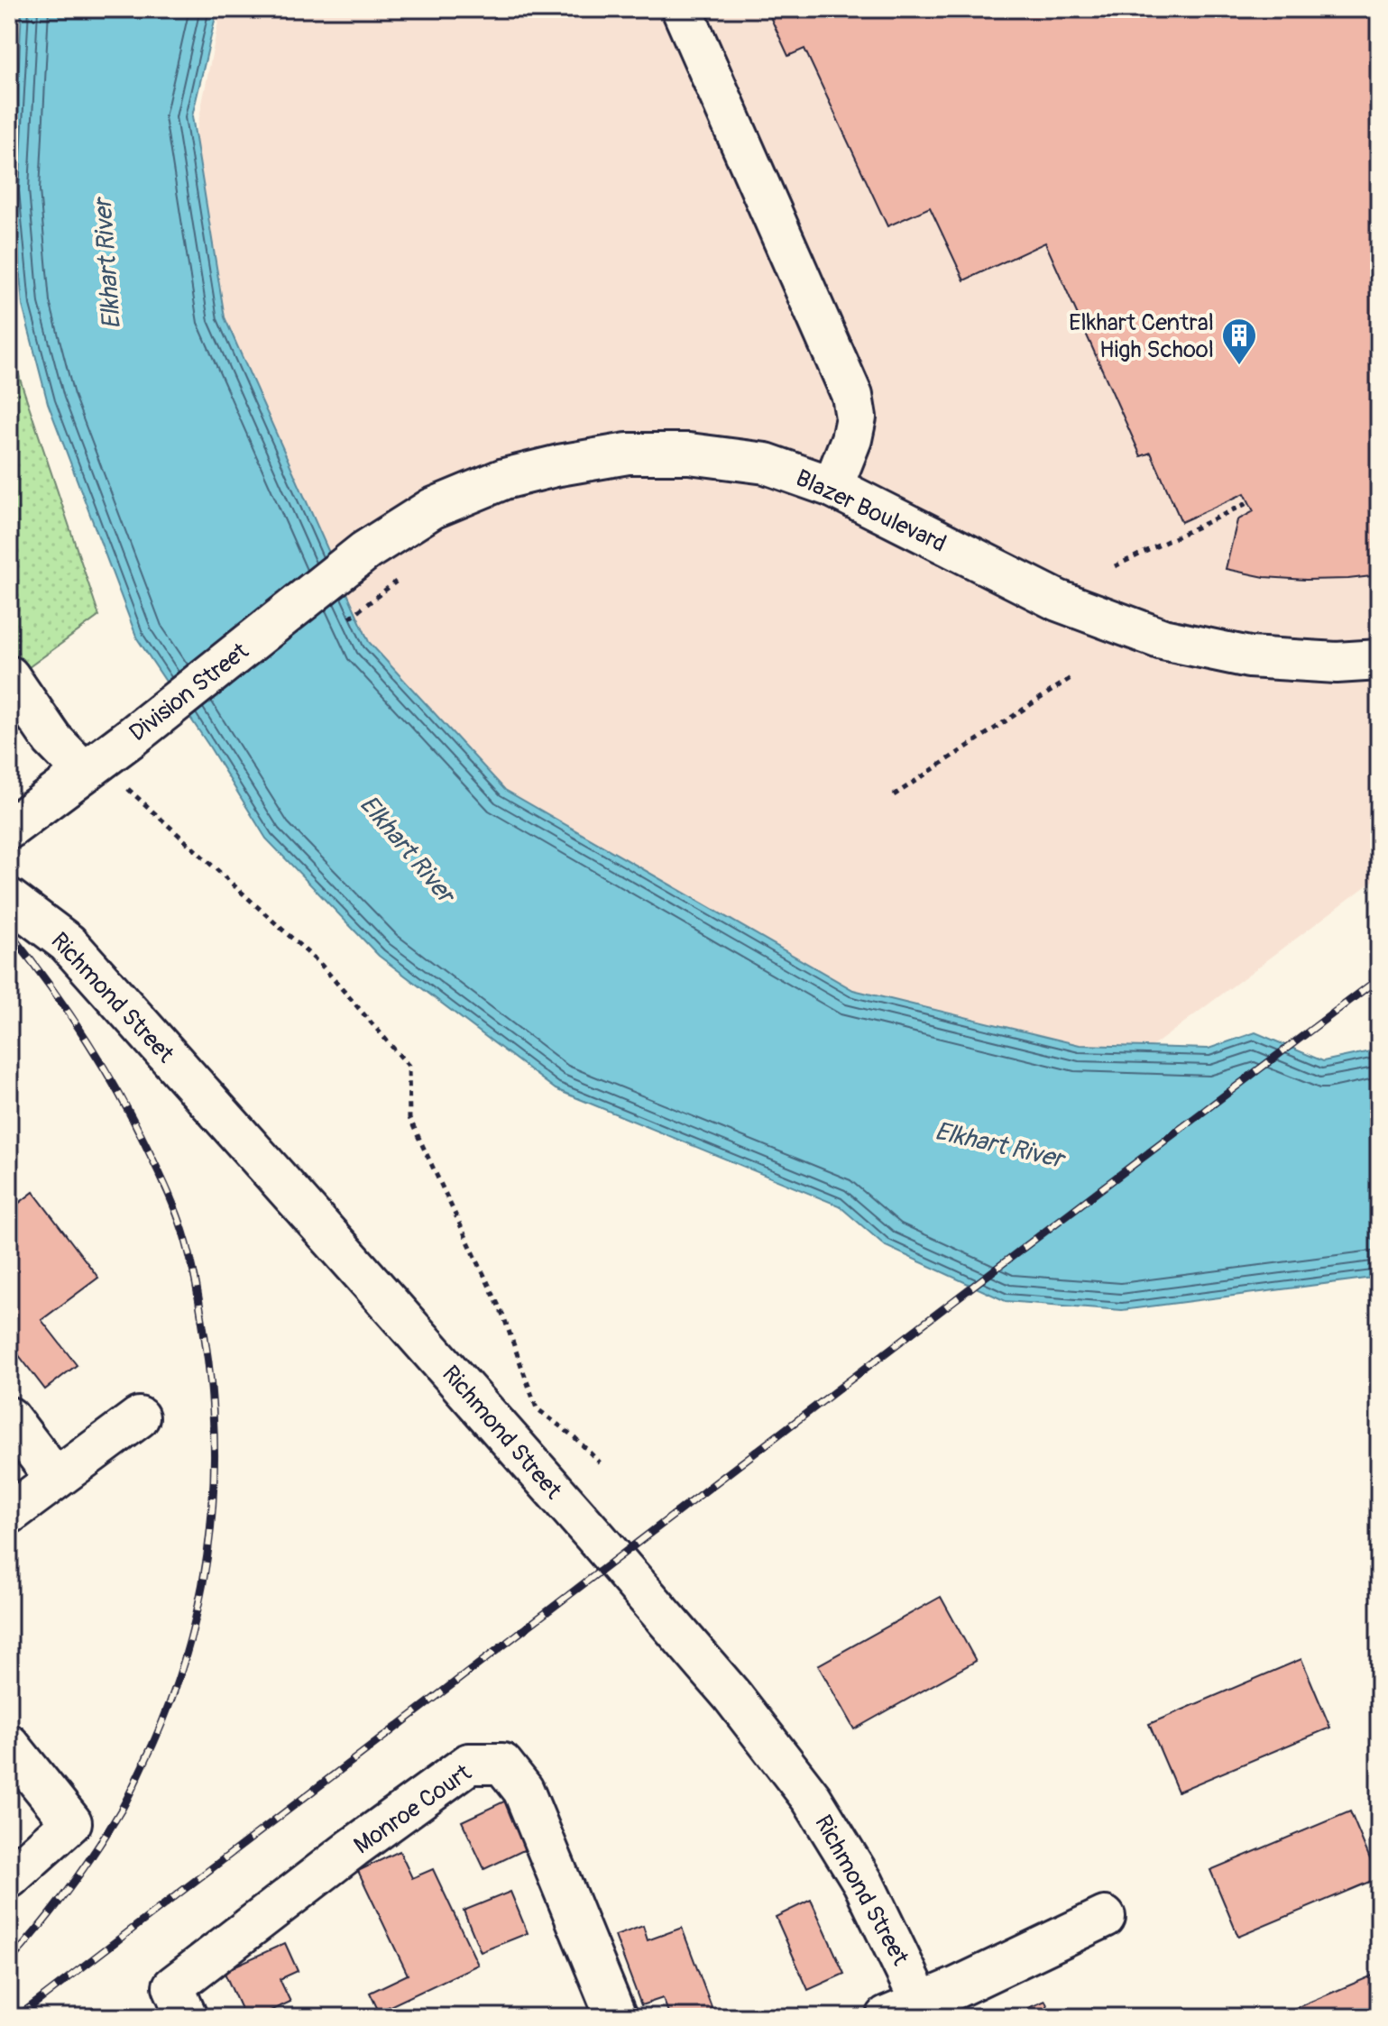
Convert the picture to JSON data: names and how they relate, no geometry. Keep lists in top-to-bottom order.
{
  "streets": {
    "street": [
      "Blazer Boulevard",
      "Division Street",
      "Richmond Street",
      "Monroe Court"
    ]
  },
  "crossings": [
    ["Blazer Boulevard", "Division Street"]
  ],
  "water": ["Elkhart River"],
  "places": {
    "building": ["Elkhart Central High School"]
  }
}
